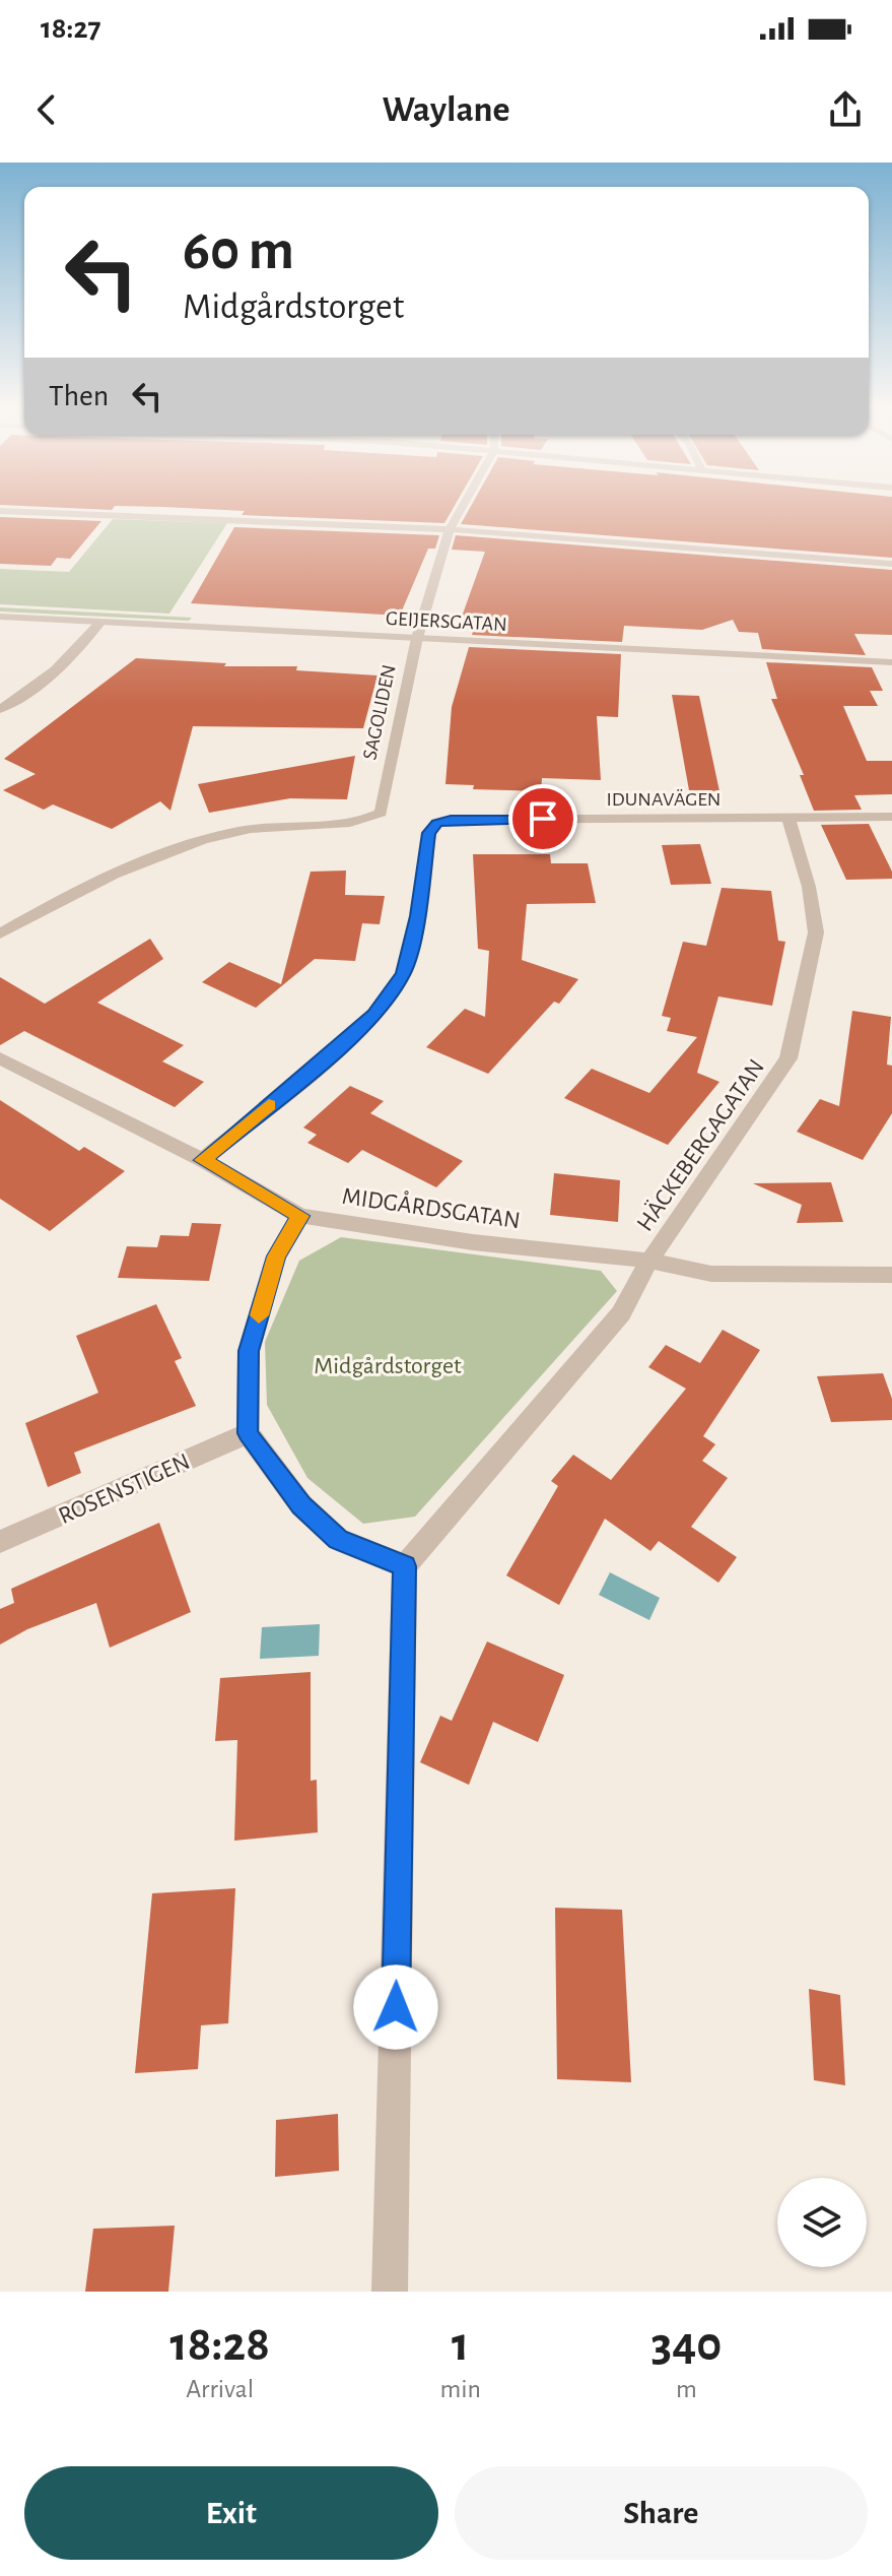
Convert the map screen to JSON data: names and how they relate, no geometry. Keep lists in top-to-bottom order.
{
  "streets": {
    "street": [
      "GEIJERSGATAN",
      "SAGOLIDEN",
      "IDUNAVÄGEN",
      "HÄCKEBERGAGATAN",
      "MIDGÅRDSGATAN",
      "ROSENSTIGEN"
    ]
  },
  "crossings": [
    ["GEIJERSGATAN", "SAGOLIDEN"],
    ["IDUNAVÄGEN", "HÄCKEBERGAGATAN"],
    ["IDUNAVÄGEN", "MIDGÅRDSGATAN"],
    ["HÄCKEBERGAGATAN", "MIDGÅRDSGATAN"]
  ],
  "parks": ["Midgårdstorget"],
  "page": {
    "status": "18:27",
    "header": "Waylane",
    "turn": ["60 m", "Midgårdstorget"],
    "then": "Then",
    "eta": [
      "18:28",
      "Arrival",
      "1",
      "min",
      "340",
      "m"
    ],
    "buttons": ["Exit", "Share"]
  }
}
